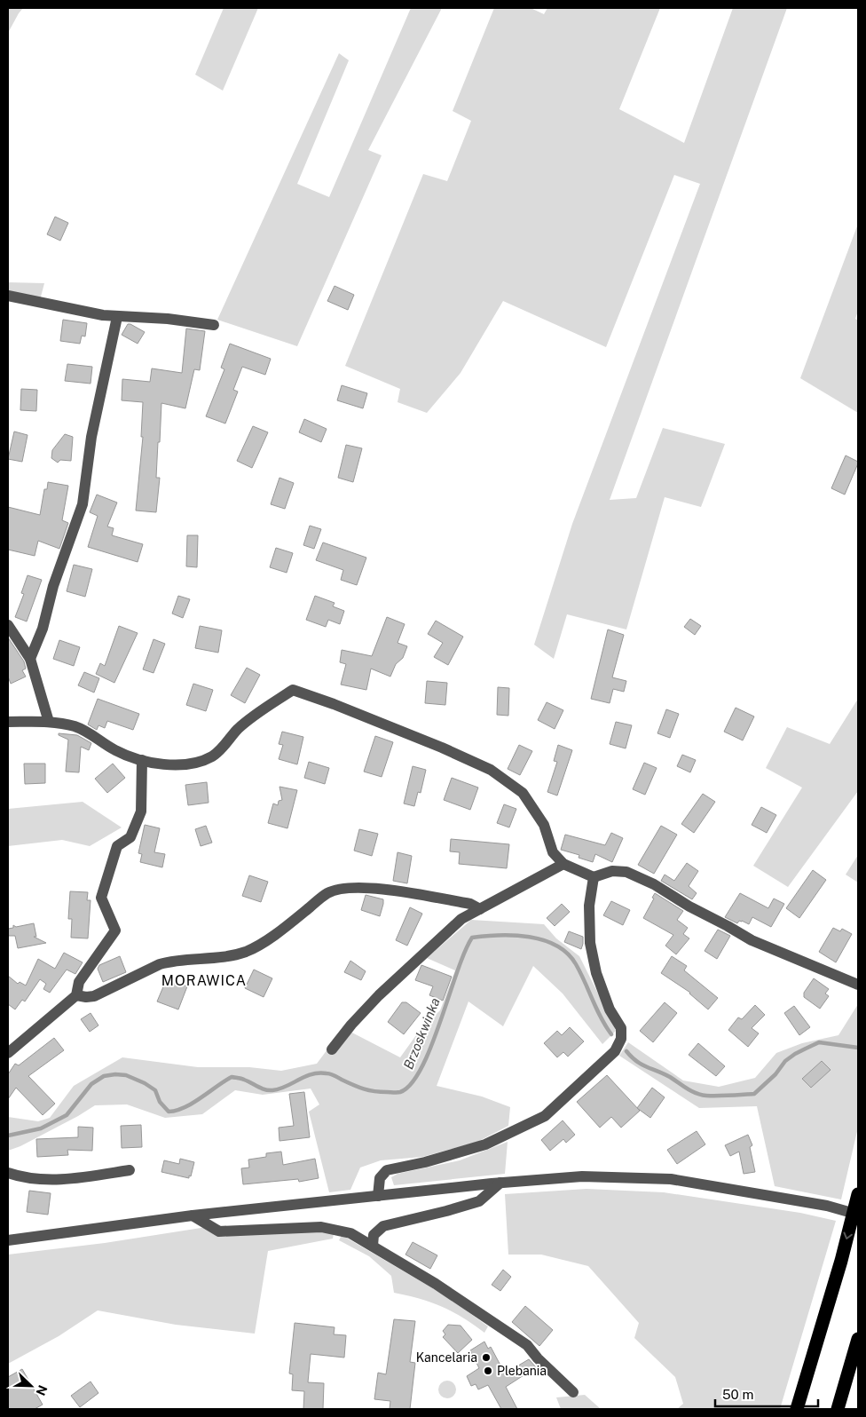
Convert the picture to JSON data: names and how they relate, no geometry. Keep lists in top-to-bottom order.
{
  "districts": ["MORAWICA"],
  "water": ["Brzoskwinka"],
  "places": ["Kancelaria", "Plebania"],
  "scale_bar": "50 m",
  "north": "bottom right"
}
